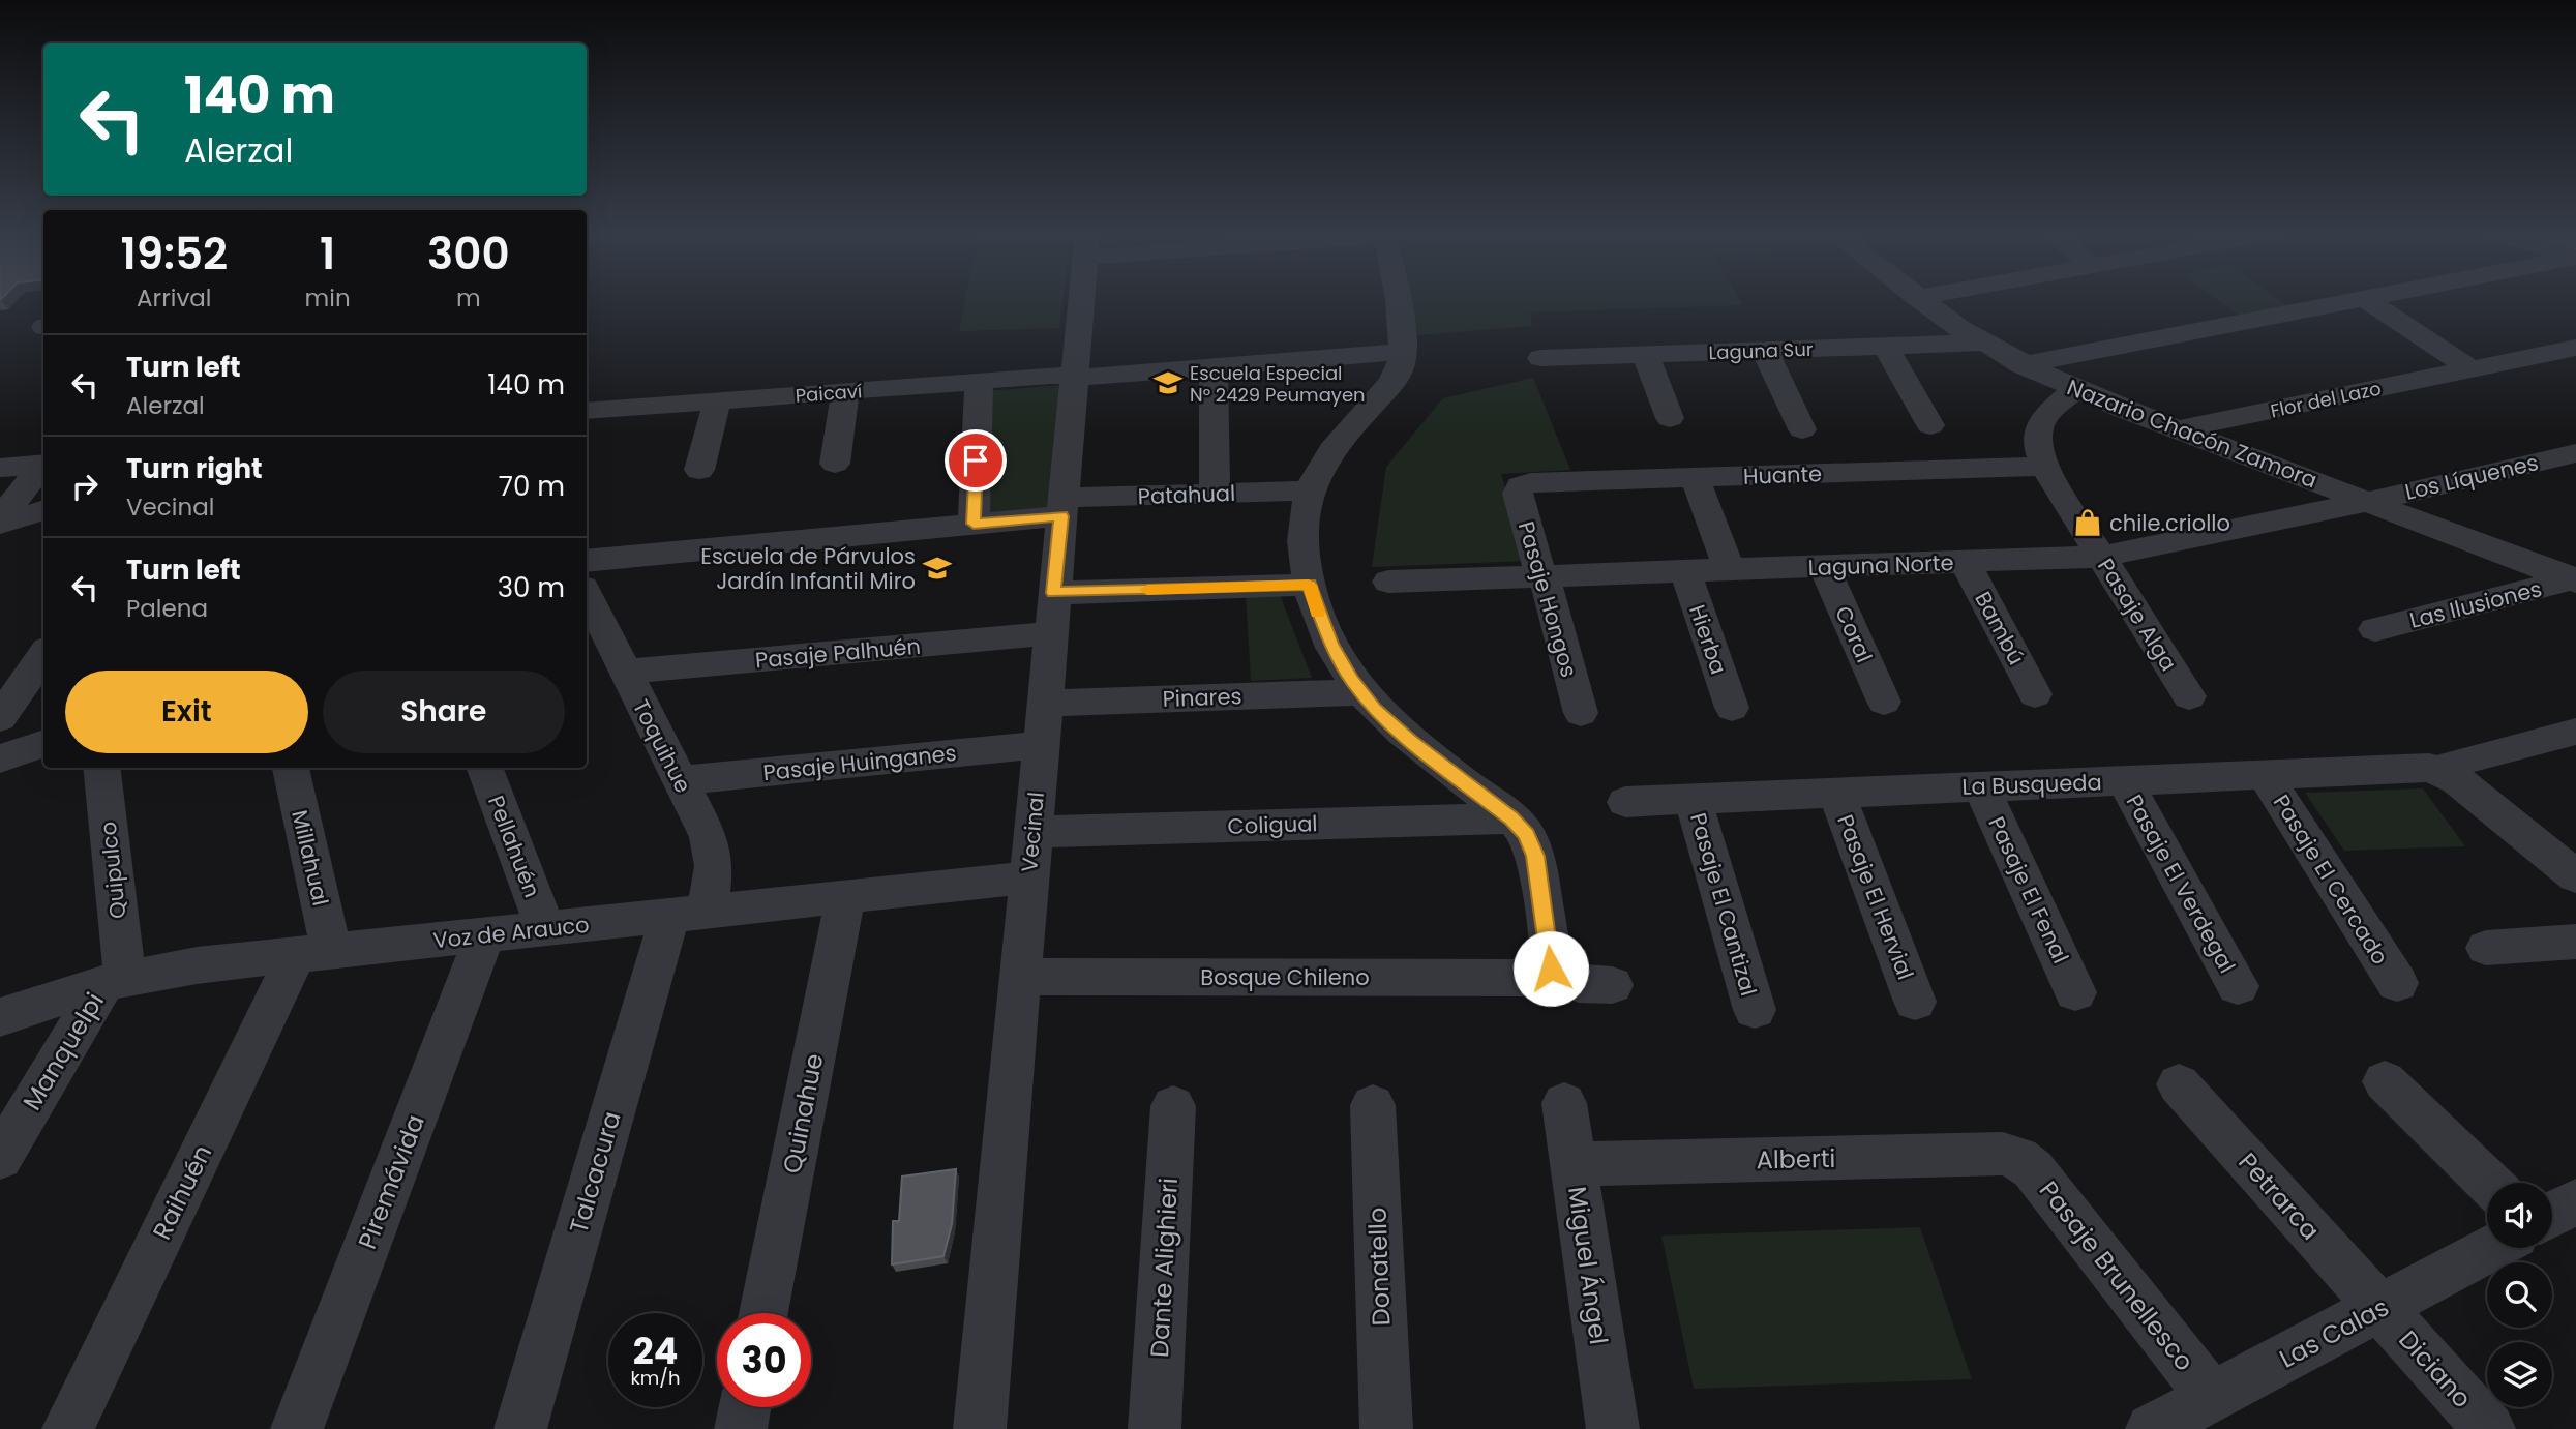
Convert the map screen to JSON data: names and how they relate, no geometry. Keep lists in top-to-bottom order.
{
  "streets": {
    "street": [
      "Laguna Sur",
      "Paicaví",
      "Flor del Lazo",
      "Nazario Chacón Zamora",
      "Huante",
      "Los Líquenes",
      "Patahual",
      "Laguna Norte",
      "Pasaje Hongos",
      "Las Ilusiones",
      "Pasaje Alga",
      "Bambú",
      "Coral",
      "Hierba",
      "Pasaje Palhuén",
      "Pinares",
      "Toquihue",
      "Pasaje Huinganes",
      "La Busqueda",
      "Coligual",
      "Vecinal",
      "Pellahuén",
      "Millahual",
      "Quipulco",
      "Pasaje El Cercado",
      "Pasaje El Verdegal",
      "Pasaje El Fenal",
      "Pasaje El Hervial",
      "Pasaje El Cantizal",
      "Voz de Arauco",
      "Bosque Chileno",
      "Manquelpi",
      "Quinahue",
      "Alberti",
      "Talcacura",
      "Piremávida",
      "Raihuén",
      "Petrarca",
      "Miguel Ángel",
      "Donatello",
      "Dante Alighieri",
      "Pasaje Brunellesco",
      "Las Calas",
      "Diciano"
    ]
  },
  "crossings": [
    ["Laguna Sur", "Nazario Chacón Zamora"],
    ["Paicaví", "Vecinal"],
    ["Flor del Lazo", "Nazario Chacón Zamora"],
    ["Nazario Chacón Zamora", "Los Líquenes"],
    ["Nazario Chacón Zamora", "Laguna Norte"],
    ["Nazario Chacón Zamora", "Las Ilusiones"],
    ["Nazario Chacón Zamora", "Pasaje Alga"],
    ["Huante", "Pasaje Hongos"],
    ["Huante", "Pasaje Alga"],
    ["Los Líquenes", "Laguna Norte"],
    ["Patahual", "Vecinal"],
    ["Laguna Norte", "Pasaje Hongos"],
    ["Laguna Norte", "Pasaje Alga"],
    ["Laguna Norte", "Bambú"],
    ["Laguna Norte", "Coral"],
    ["Laguna Norte", "Hierba"],
    ["Pasaje Palhuén", "Toquihue"],
    ["Pasaje Palhuén", "Vecinal"],
    ["Pinares", "Vecinal"],
    ["Toquihue", "Pasaje Huinganes"],
    ["Toquihue", "Voz de Arauco"],
    ["Toquihue", "Talcacura"],
    ["Pasaje Huinganes", "Vecinal"],
    ["La Busqueda", "Pasaje El Cercado"],
    ["La Busqueda", "Pasaje El Verdegal"],
    ["La Busqueda", "Pasaje El Fenal"],
    ["La Busqueda", "Pasaje El Hervial"],
    ["La Busqueda", "Pasaje El Cantizal"],
    ["Coligual", "Vecinal"],
    ["Vecinal", "Voz de Arauco"],
    ["Vecinal", "Bosque Chileno"],
    ["Pellahuén", "Voz de Arauco"],
    ["Millahual", "Voz de Arauco"],
    ["Millahual", "Raihuén"],
    ["Quipulco", "Voz de Arauco"],
    ["Quipulco", "Manquelpi"],
    ["Voz de Arauco", "Manquelpi"],
    ["Voz de Arauco", "Quinahue"],
    ["Voz de Arauco", "Talcacura"],
    ["Voz de Arauco", "Piremávida"],
    ["Voz de Arauco", "Raihuén"],
    ["Alberti", "Miguel Ángel"],
    ["Alberti", "Pasaje Brunellesco"],
    ["Petrarca", "Las Calas"],
    ["Petrarca", "Diciano"],
    ["Pasaje Brunellesco", "Las Calas"],
    ["Las Calas", "Diciano"]
  ],
  "places": {
    "school or university": ["Escuela Especial N° 2429 Peumayen", "Escuela de Párvulos Jardín Infantil Miro"],
    "shop": ["chile.criollo"]
  },
  "page": {
    "turn": ["140 m", "Alerzal"],
    "eta": [
      "19:52",
      "Arrival",
      "1",
      "min",
      "300",
      "m"
    ],
    "list": [
      {
        "name": "Turn left",
        "note": "Alerzal",
        "value": "140 m"
      },
      {
        "name": "Turn right",
        "note": "Vecinal",
        "value": "70 m"
      },
      {
        "name": "Turn left",
        "note": "Palena",
        "value": "30 m"
      }
    ],
    "buttons": ["Exit", "Share"],
    "speed": "24 km/h",
    "limit": "30"
  }
}
